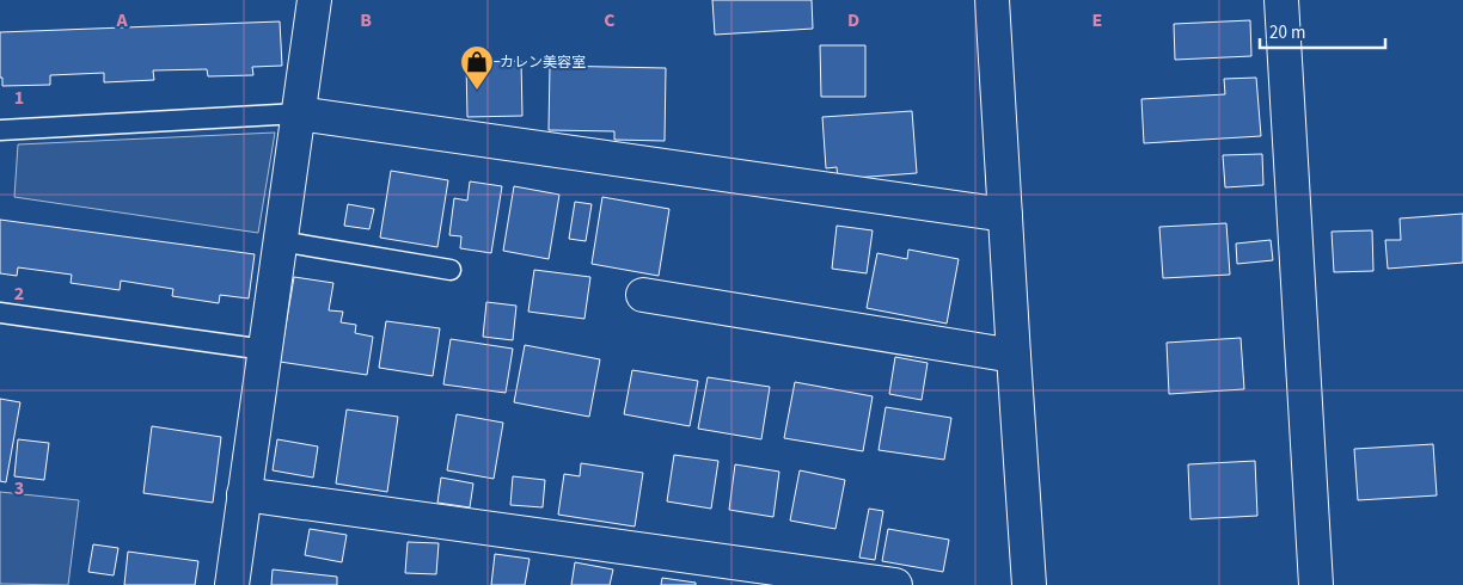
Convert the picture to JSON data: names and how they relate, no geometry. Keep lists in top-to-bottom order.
{
  "places": {
    "shop": ["カレン美容室"]
  },
  "scale_bar": "20 m",
  "grid": {
    "columns": [
      "A",
      "B",
      "C",
      "D",
      "E"
    ],
    "rows": ["1", "2", "3"]
  }
}
